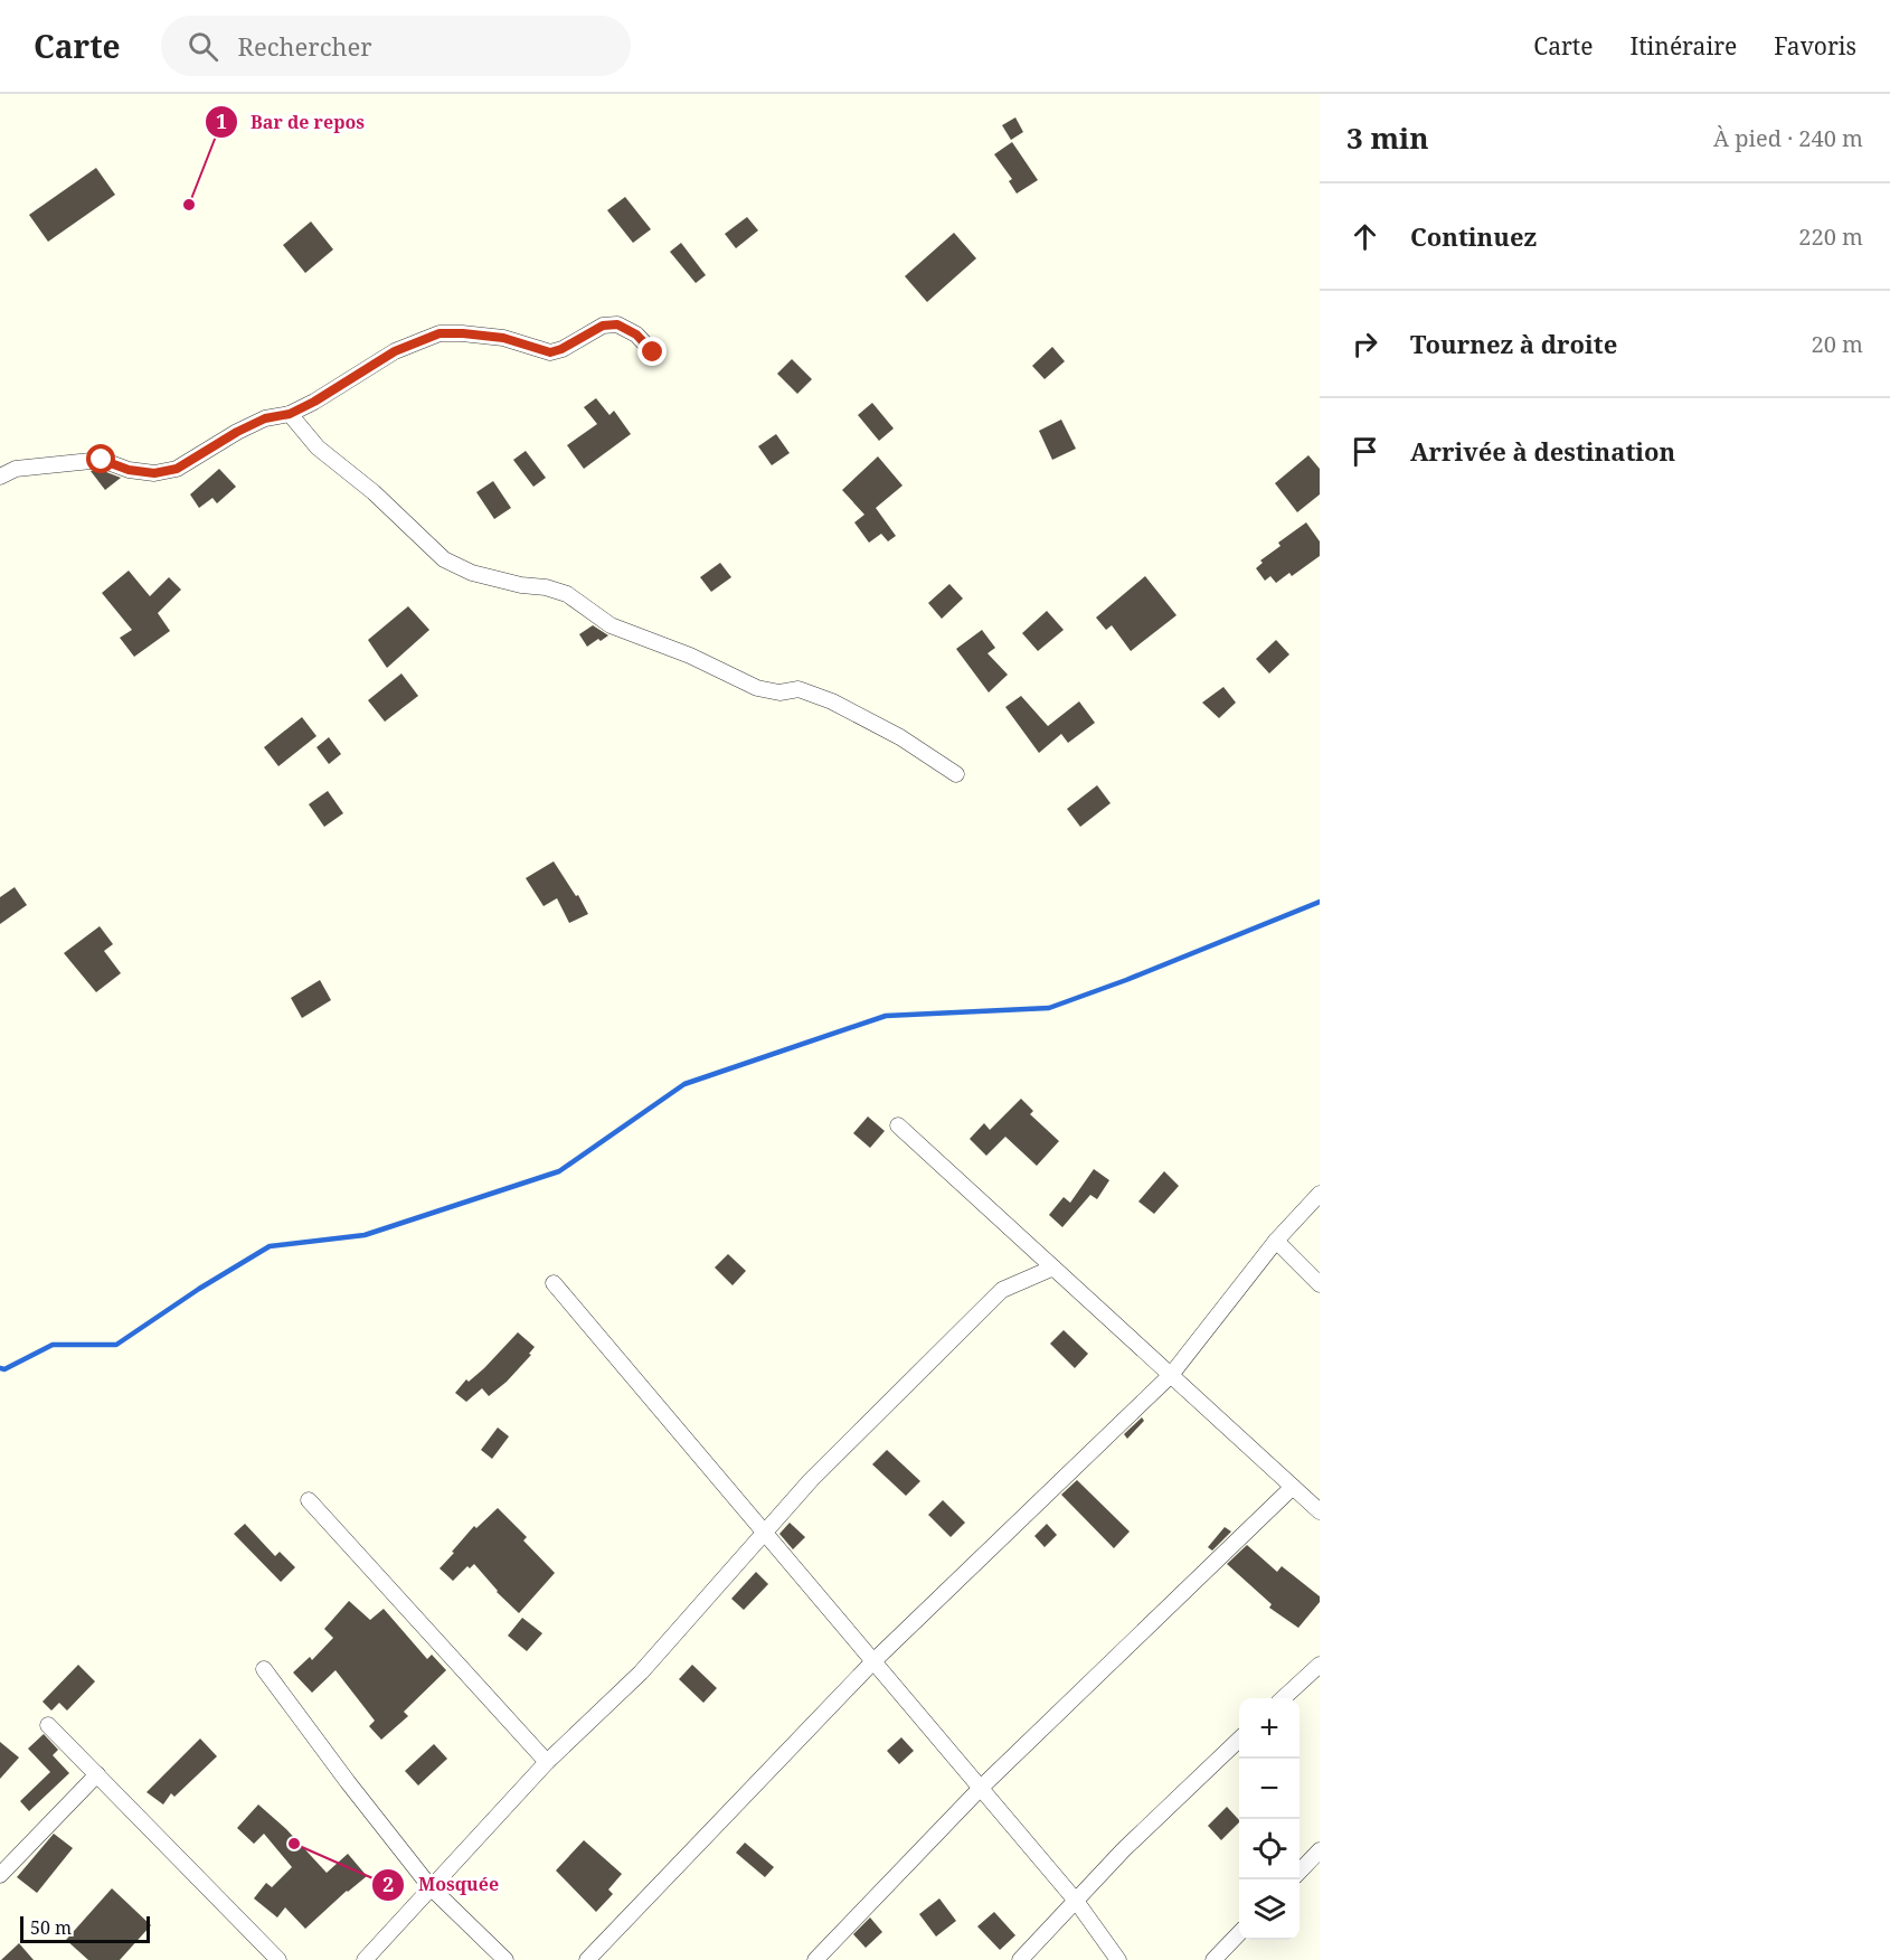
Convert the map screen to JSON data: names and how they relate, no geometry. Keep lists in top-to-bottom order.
{
  "places": ["Bar de repos", "Mosquée"],
  "scale_bar": "50 m",
  "page": {
    "header": "Carte",
    "search": "Rechercher",
    "nav": ["Carte", "Itinéraire", "Favoris"],
    "heading": ["3 min", "À pied · 240 m"],
    "list": [
      ["Continuez", "220 m"],
      ["Tournez à droite", "20 m"],
      "Arrivée à destination"
    ],
    "map_buttons": ["+", "−"],
    "scale": "50 m"
  }
}
